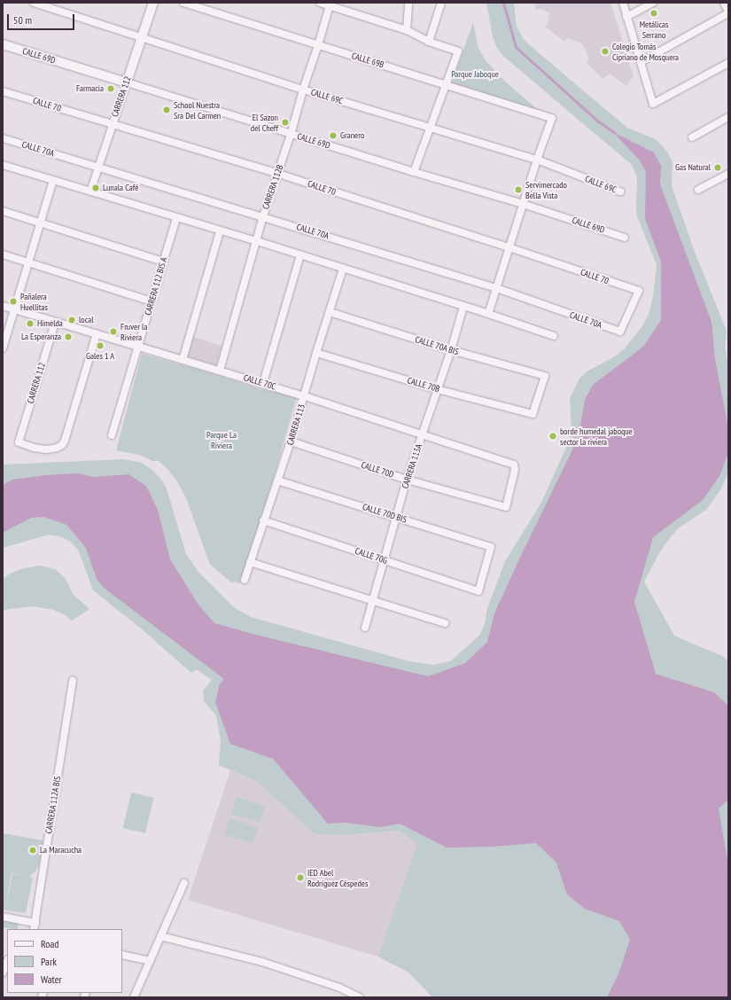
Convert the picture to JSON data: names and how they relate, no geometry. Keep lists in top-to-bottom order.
{
  "streets": {
    "street": [
      "CALLE 69D",
      "CALLE 69B",
      "CARRERA 112",
      "CALLE 69C",
      "CALLE 70",
      "CALLE 70A",
      "CARRERA 112B",
      "CARRERA 112 BIS A",
      "CALLE 70A BIS",
      "CALLE 70C",
      "CALLE 70B",
      "CARRERA 113",
      "CARRERA 113A",
      "CALLE 70D",
      "CALLE 70D BIS",
      "CALLE 70G",
      "CARRERA 112A BIS"
    ]
  },
  "crossings": [
    ["CALLE 69D", "CARRERA 112"],
    ["CALLE 69D", "CARRERA 112B"],
    ["CALLE 69B", "CALLE 69C"],
    ["CALLE 69B", "CARRERA 112B"],
    ["CARRERA 112", "CALLE 69C"],
    ["CARRERA 112", "CALLE 70"],
    ["CARRERA 112", "CALLE 70A"],
    ["CARRERA 112", "CALLE 70C"],
    ["CALLE 69C", "CARRERA 112B"],
    ["CALLE 70", "CALLE 70A"],
    ["CALLE 70", "CARRERA 112B"],
    ["CALLE 70A", "CARRERA 112B"],
    ["CARRERA 112B", "CALLE 70C"],
    ["CARRERA 112 BIS A", "CALLE 70C"],
    ["CALLE 70A BIS", "CALLE 70B"],
    ["CALLE 70A BIS", "CARRERA 113"],
    ["CALLE 70A BIS", "CARRERA 113A"],
    ["CALLE 70C", "CARRERA 113"],
    ["CALLE 70C", "CARRERA 113A"],
    ["CALLE 70C", "CALLE 70D"],
    ["CALLE 70B", "CARRERA 113"],
    ["CALLE 70B", "CARRERA 113A"],
    ["CARRERA 113", "CALLE 70D"],
    ["CARRERA 113", "CALLE 70D BIS"],
    ["CARRERA 113", "CALLE 70G"],
    ["CARRERA 113A", "CALLE 70D"],
    ["CARRERA 113A", "CALLE 70D BIS"],
    ["CARRERA 113A", "CALLE 70G"],
    ["CALLE 70D BIS", "CALLE 70G"]
  ],
  "parks": ["Parque Jaboque", "Parque La Riviera"],
  "places": [
    "Metálicas Serrano",
    "Colegio Tomás Cipriano de Mosquera",
    "Farmacia",
    "School Nuestra Sra Del Carmen",
    "El Sazon del Cheff",
    "Granero",
    "Gas Natural",
    "Lunala Café",
    "Servimercado Bella Vista",
    "Pañalera Huellitas",
    "local",
    "Himelda",
    "Fruver la Riviera",
    "La Esperanza",
    "Gales 1 A",
    "borde humedal jaboque sector la riviera",
    "La Maracucha",
    "IED Abel Rodríguez Céspedes"
  ],
  "legend": ["Road", "Park", "Water"],
  "scale_bar": "50 m"
}
